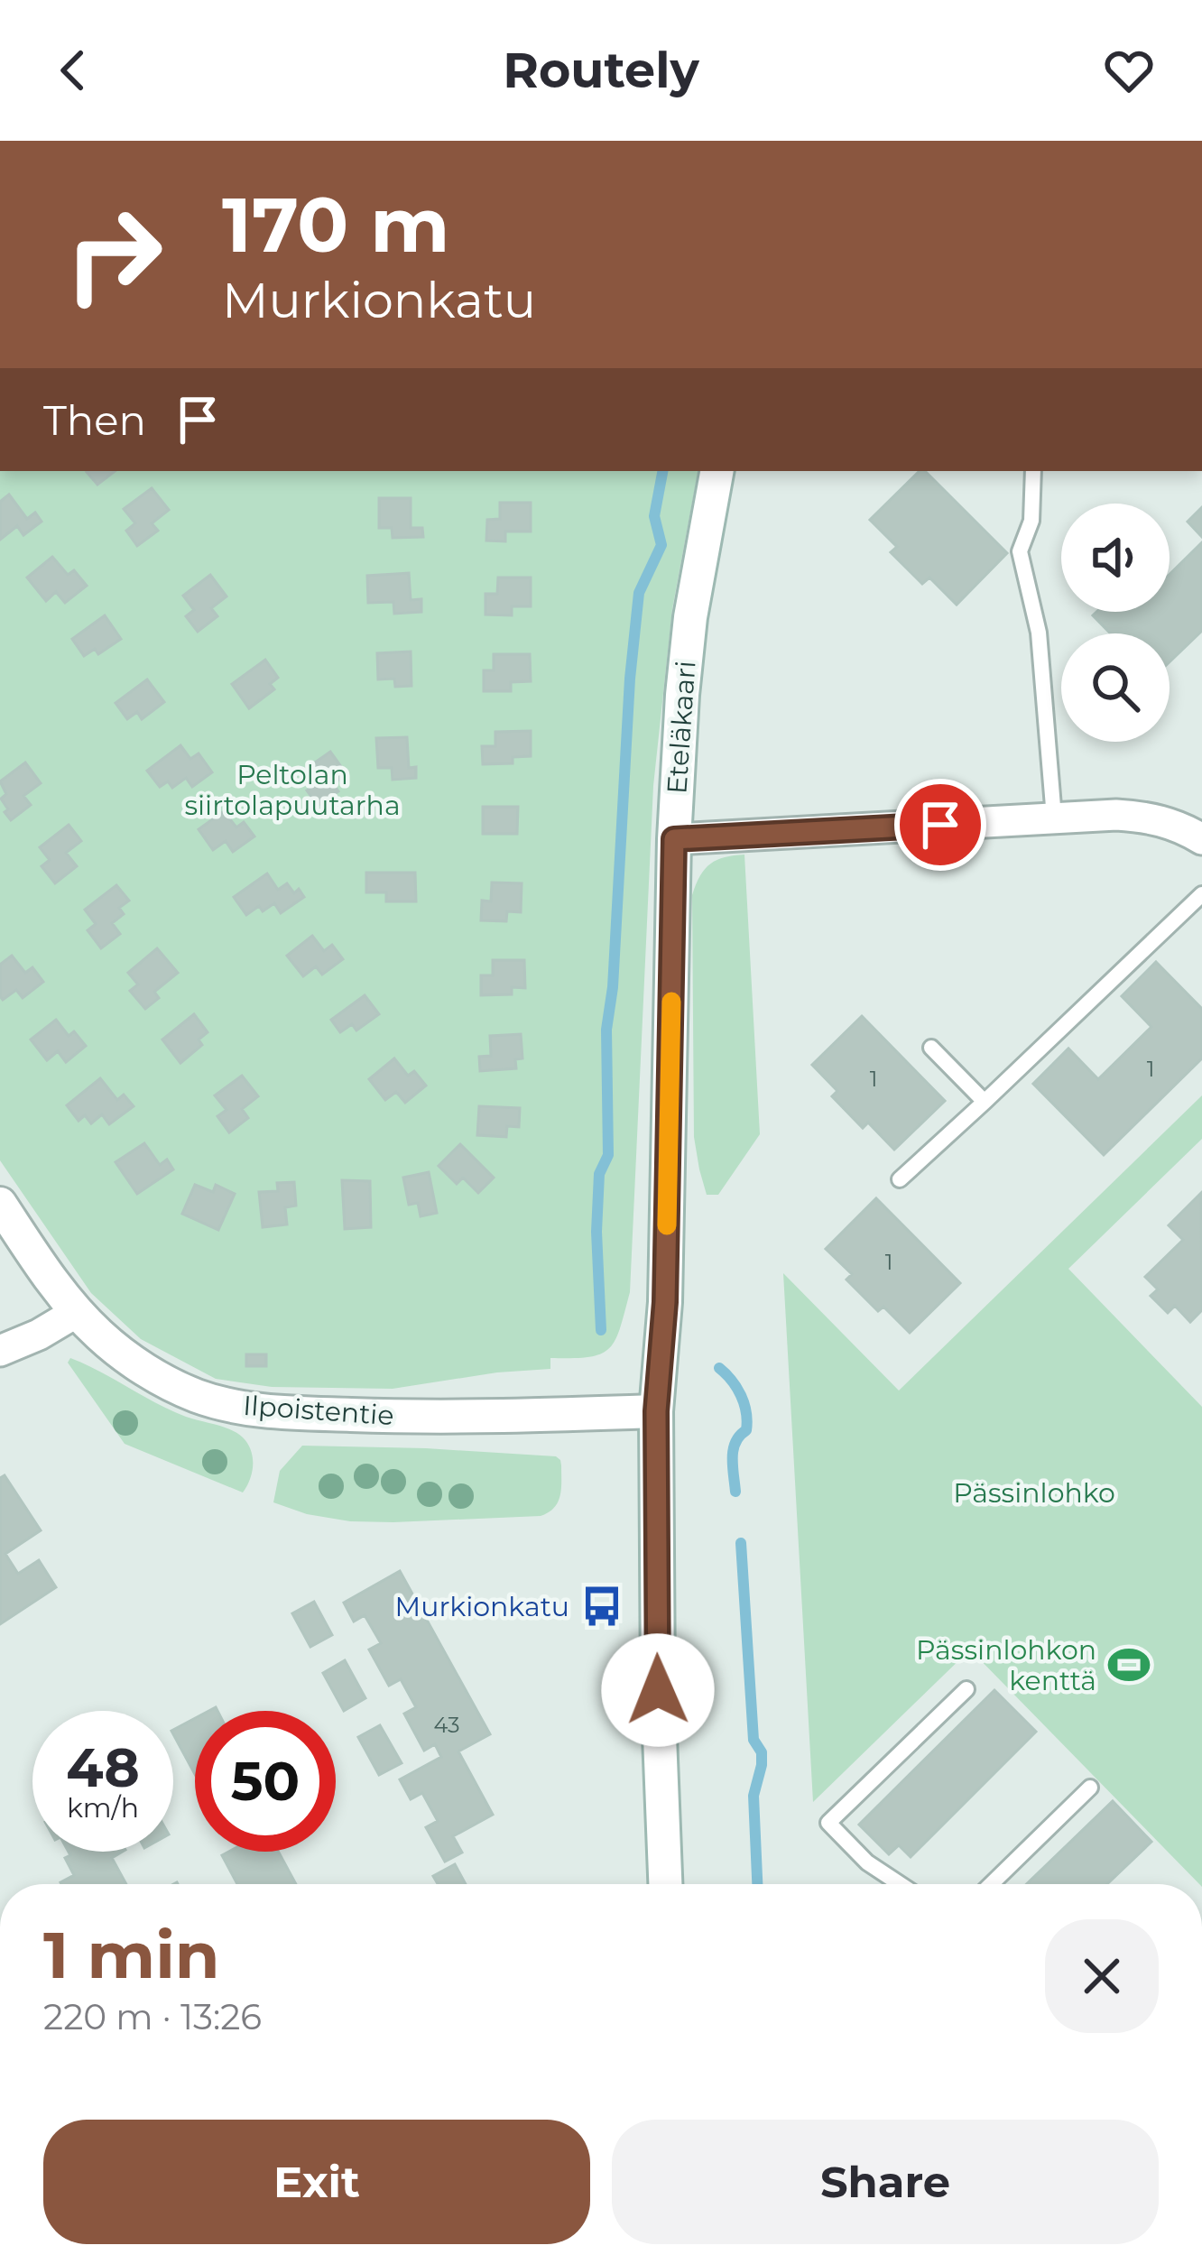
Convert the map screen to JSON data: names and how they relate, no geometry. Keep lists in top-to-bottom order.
{
  "streets": {
    "main road": ["Eteläkaari", "Ilpoistentie"]
  },
  "crossings": [
    ["Eteläkaari", "Ilpoistentie"]
  ],
  "parks": ["Peltolan siirtolapuutarha", "Pässinlohko"],
  "places": {
    "bus stop": ["Murkionkatu"],
    "sports": ["Pässinlohkon kenttä"]
  },
  "house_numbers": [
    "1",
    "1",
    "1",
    "43"
  ],
  "page": {
    "header": "Routely",
    "turn": ["170 m", "Murkionkatu"],
    "then": "Then",
    "speed": "48 km/h",
    "limit": "50",
    "heading": ["1 min", "220 m · 13:26"],
    "buttons": ["Exit", "Share"]
  }
}
